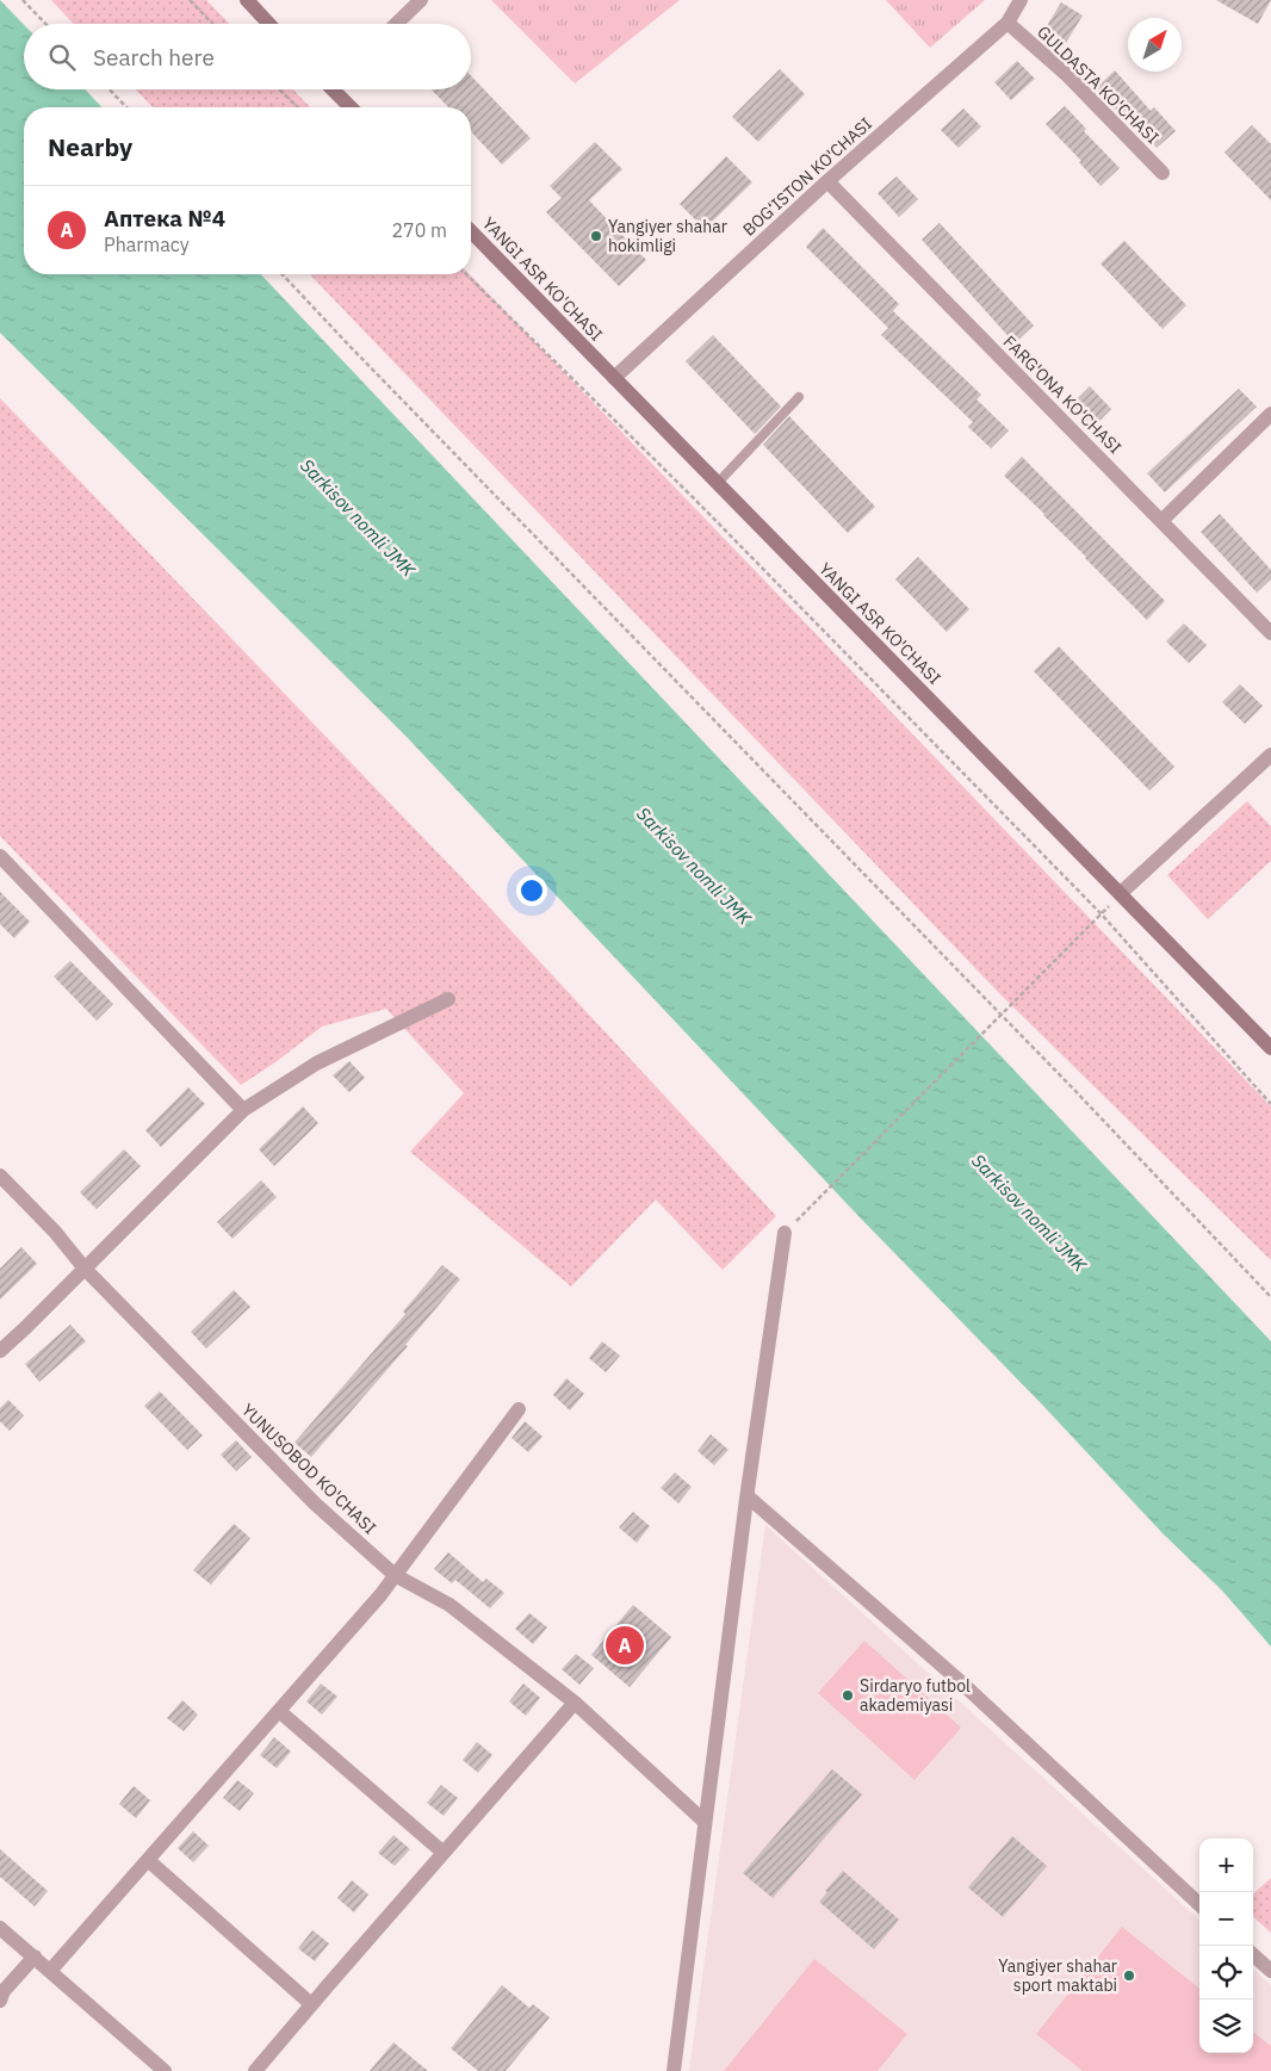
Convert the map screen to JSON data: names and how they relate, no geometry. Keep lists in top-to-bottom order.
{
  "streets": {
    "street": [
      "GULDASTA KO'CHASI",
      "BOG‘ISTON KO'CHASI",
      "YANGI ASR KO'CHASI",
      "FARG'ONA KO'CHASI",
      "YUNUSOBOD KO'CHASI"
    ]
  },
  "crossings": [
    ["GULDASTA KO'CHASI", "BOG‘ISTON KO'CHASI"],
    ["BOG‘ISTON KO'CHASI", "YANGI ASR KO'CHASI"],
    ["BOG‘ISTON KO'CHASI", "FARG'ONA KO'CHASI"]
  ],
  "water": ["Sarkisov nomli JMK"],
  "places": ["Yangiyer shahar hokimligi", "Sirdaryo futbol akademiyasi", "Yangiyer shahar sport maktabi"],
  "north": "top right",
  "page": {
    "search": "Search here",
    "heading": "Nearby",
    "list": [
      {
        "mark": "A",
        "name": "Аптека №4",
        "note": "Pharmacy",
        "value": "270 m"
      }
    ],
    "pins": "A",
    "map_buttons": ["+", "−"]
  }
}
